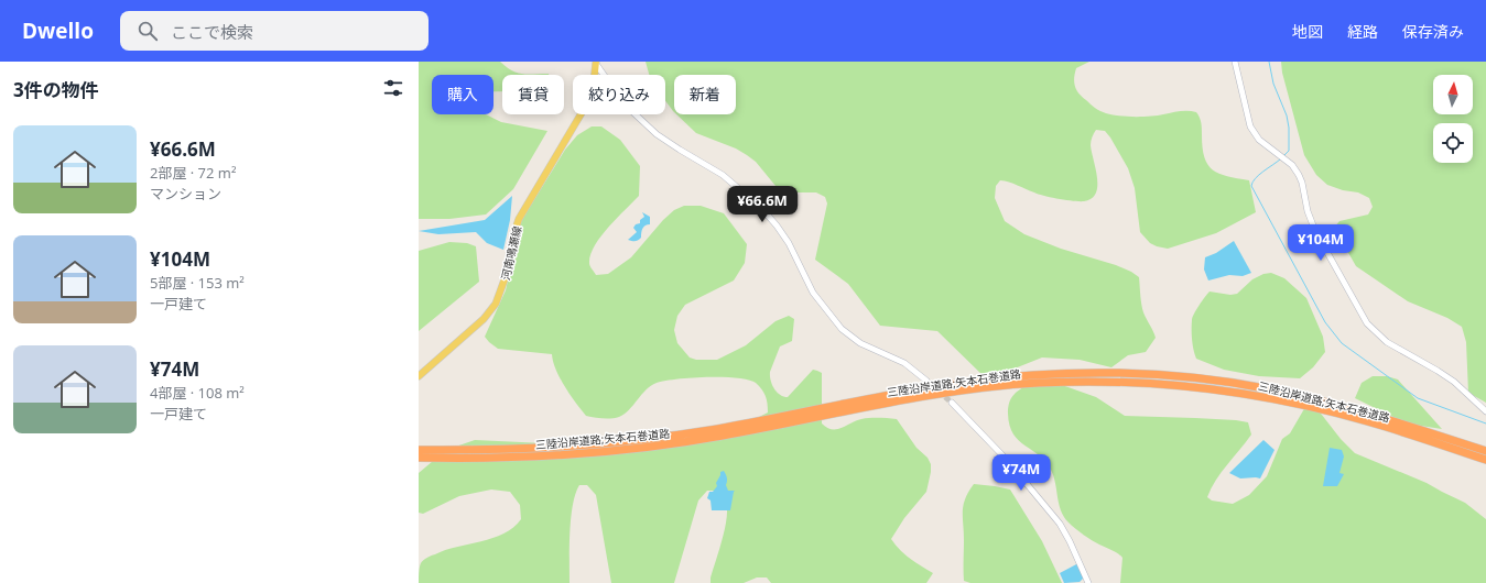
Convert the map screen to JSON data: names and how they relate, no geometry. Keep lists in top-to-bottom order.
{
  "streets": {
    "highway": ["三陸沿岸道路;矢本石巻道路"],
    "main road": ["河南鳴瀬線"]
  },
  "north": "top",
  "page": {
    "header": "Dwello",
    "search": "ここで検索",
    "nav": ["地図", "経路", "保存済み"],
    "heading": "3件の物件",
    "chip": [
      "購入",
      "賃貸",
      "絞り込み",
      "新着"
    ],
    "list": [
      {
        "name": "¥66.6M",
        "note": "2部屋 · 72 m² · マンション"
      },
      {
        "name": "¥104M",
        "note": "5部屋 · 153 m² · 一戸建て"
      },
      {
        "name": "¥74M",
        "note": "4部屋 · 108 m² · 一戸建て"
      }
    ],
    "price": ["¥66.6M", "¥104M", "¥74M"]
  }
}
